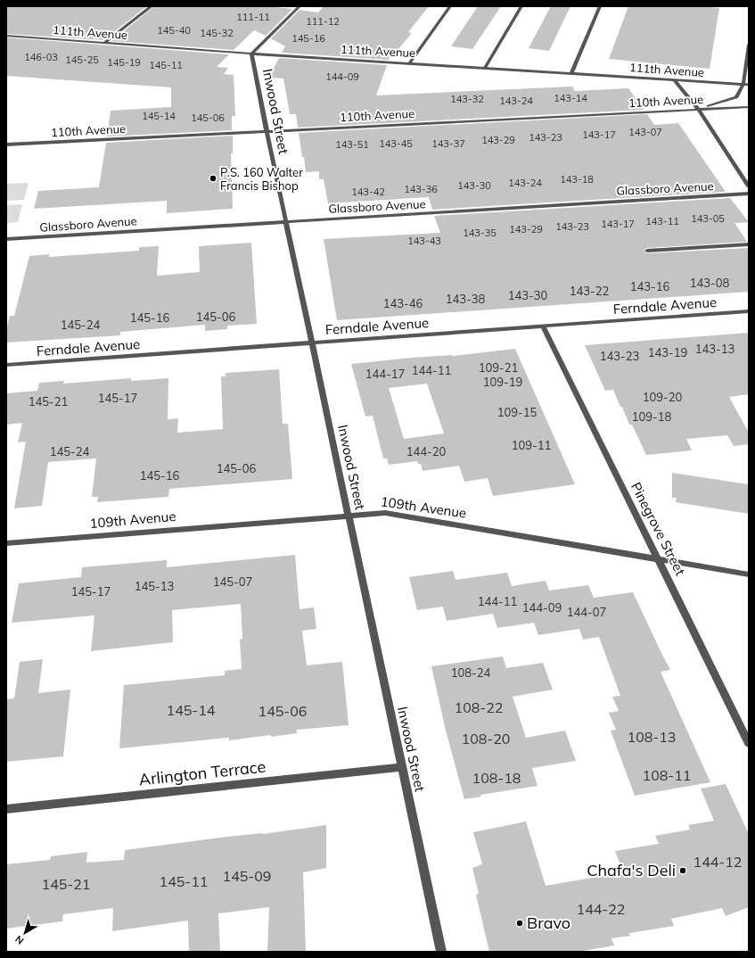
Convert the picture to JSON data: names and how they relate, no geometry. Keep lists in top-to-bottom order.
{
  "streets": {
    "street": [
      "111th Avenue",
      "110th Avenue",
      "Inwood Street",
      "Glassboro Avenue",
      "Ferndale Avenue",
      "109th Avenue",
      "Pinegrove Street",
      "Arlington Terrace"
    ]
  },
  "crossings": [
    ["111th Avenue", "Inwood Street"],
    ["110th Avenue", "Inwood Street"],
    ["Inwood Street", "Glassboro Avenue"],
    ["Inwood Street", "Ferndale Avenue"],
    ["Inwood Street", "109th Avenue"],
    ["Inwood Street", "Arlington Terrace"],
    ["Ferndale Avenue", "Pinegrove Street"],
    ["109th Avenue", "Pinegrove Street"]
  ],
  "places": ["P.S. 160 Walter Francis Bishop", "Chafa's Deli", "Bravo"],
  "house_numbers": [
    "111-11",
    "111-12",
    "145-40",
    "145-32",
    "145-16",
    "146-03",
    "145-25",
    "145-19",
    "145-11",
    "144-09",
    "143-14",
    "143-32",
    "143-24",
    "145-14",
    "145-06",
    "143-07",
    "143-17",
    "143-23",
    "143-29",
    "143-45",
    "143-37",
    "143-51",
    "143-18",
    "143-24",
    "143-30",
    "143-36",
    "143-42",
    "143-05",
    "143-11",
    "143-17",
    "143-23",
    "143-29",
    "143-35",
    "143-43",
    "143-08",
    "143-16",
    "143-22",
    "143-30",
    "143-38",
    "143-46",
    "145-06",
    "145-16",
    "145-24",
    "143-13",
    "143-19",
    "143-23",
    "109-21",
    "144-11",
    "144-17",
    "109-19",
    "109-20",
    "145-17",
    "145-21",
    "109-15",
    "109-18",
    "109-11",
    "145-24",
    "144-20",
    "145-06",
    "145-16",
    "145-07",
    "145-13",
    "145-17",
    "144-11",
    "144-09",
    "144-07",
    "108-24",
    "108-22",
    "145-14",
    "145-06",
    "108-13",
    "108-20",
    "108-11",
    "108-18",
    "144-12",
    "145-09",
    "145-11",
    "145-21",
    "144-22"
  ],
  "north": "bottom left"
}
